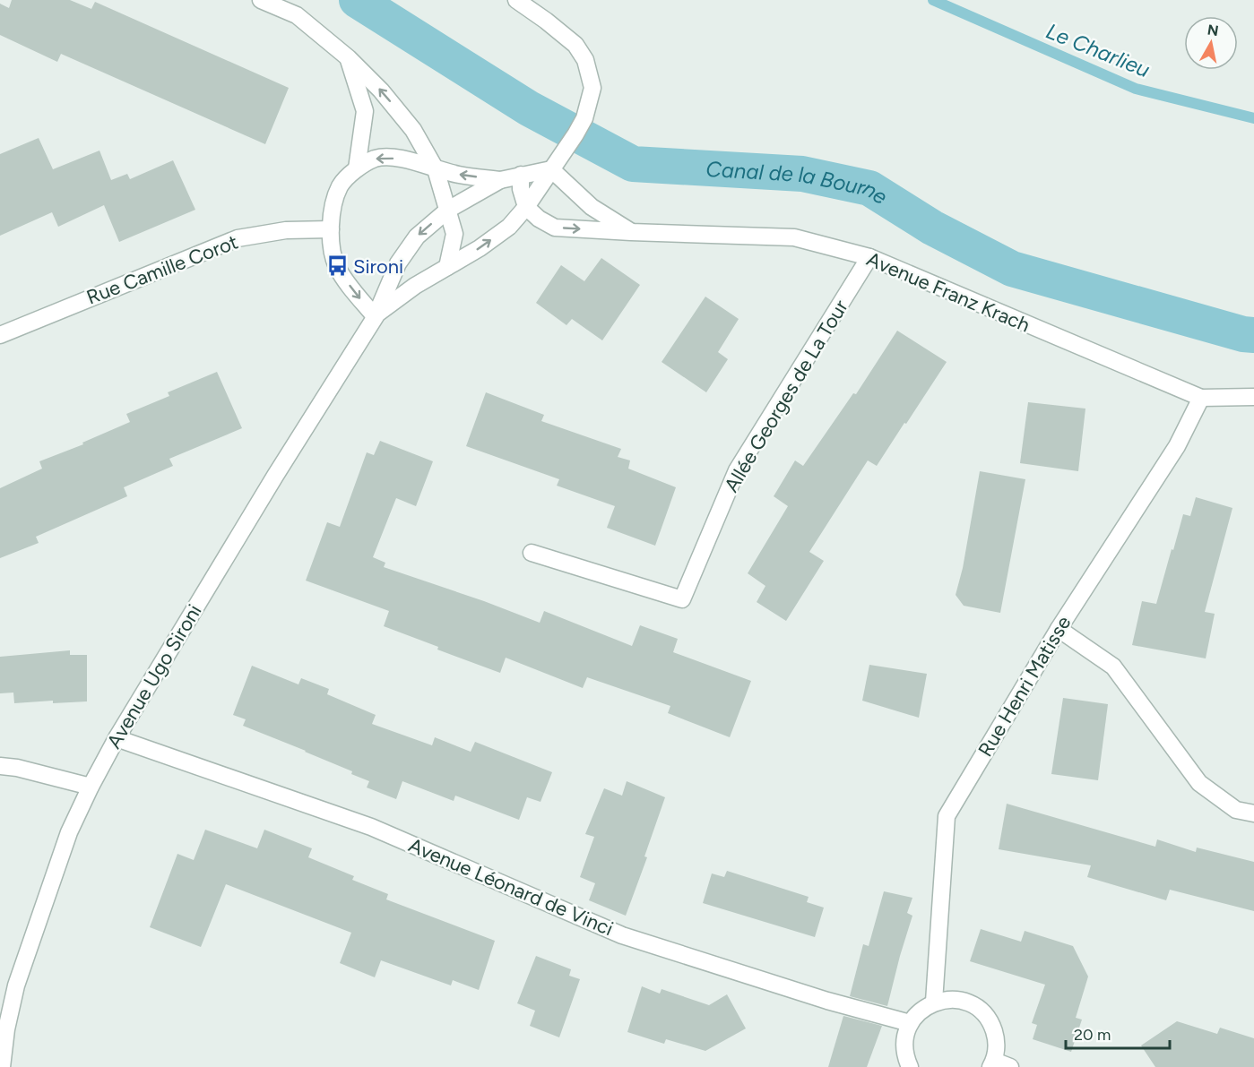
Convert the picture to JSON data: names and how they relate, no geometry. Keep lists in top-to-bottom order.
{
  "streets": {
    "street": [
      "Rue Camille Corot",
      "Avenue Franz Krach",
      "Allée Georges de La Tour",
      "Avenue Ugo Sironi",
      "Rue Henri Matisse",
      "Avenue Léonard de Vinci"
    ]
  },
  "crossings": [
    ["Avenue Franz Krach", "Allée Georges de La Tour"],
    ["Avenue Franz Krach", "Avenue Ugo Sironi"],
    ["Avenue Franz Krach", "Rue Henri Matisse"],
    ["Avenue Ugo Sironi", "Avenue Léonard de Vinci"]
  ],
  "water": ["Le Charlieu", "Canal de la Bourne"],
  "places": {
    "bus stop": ["Sironi"]
  },
  "scale_bar": "20 m",
  "north": "top"
}
